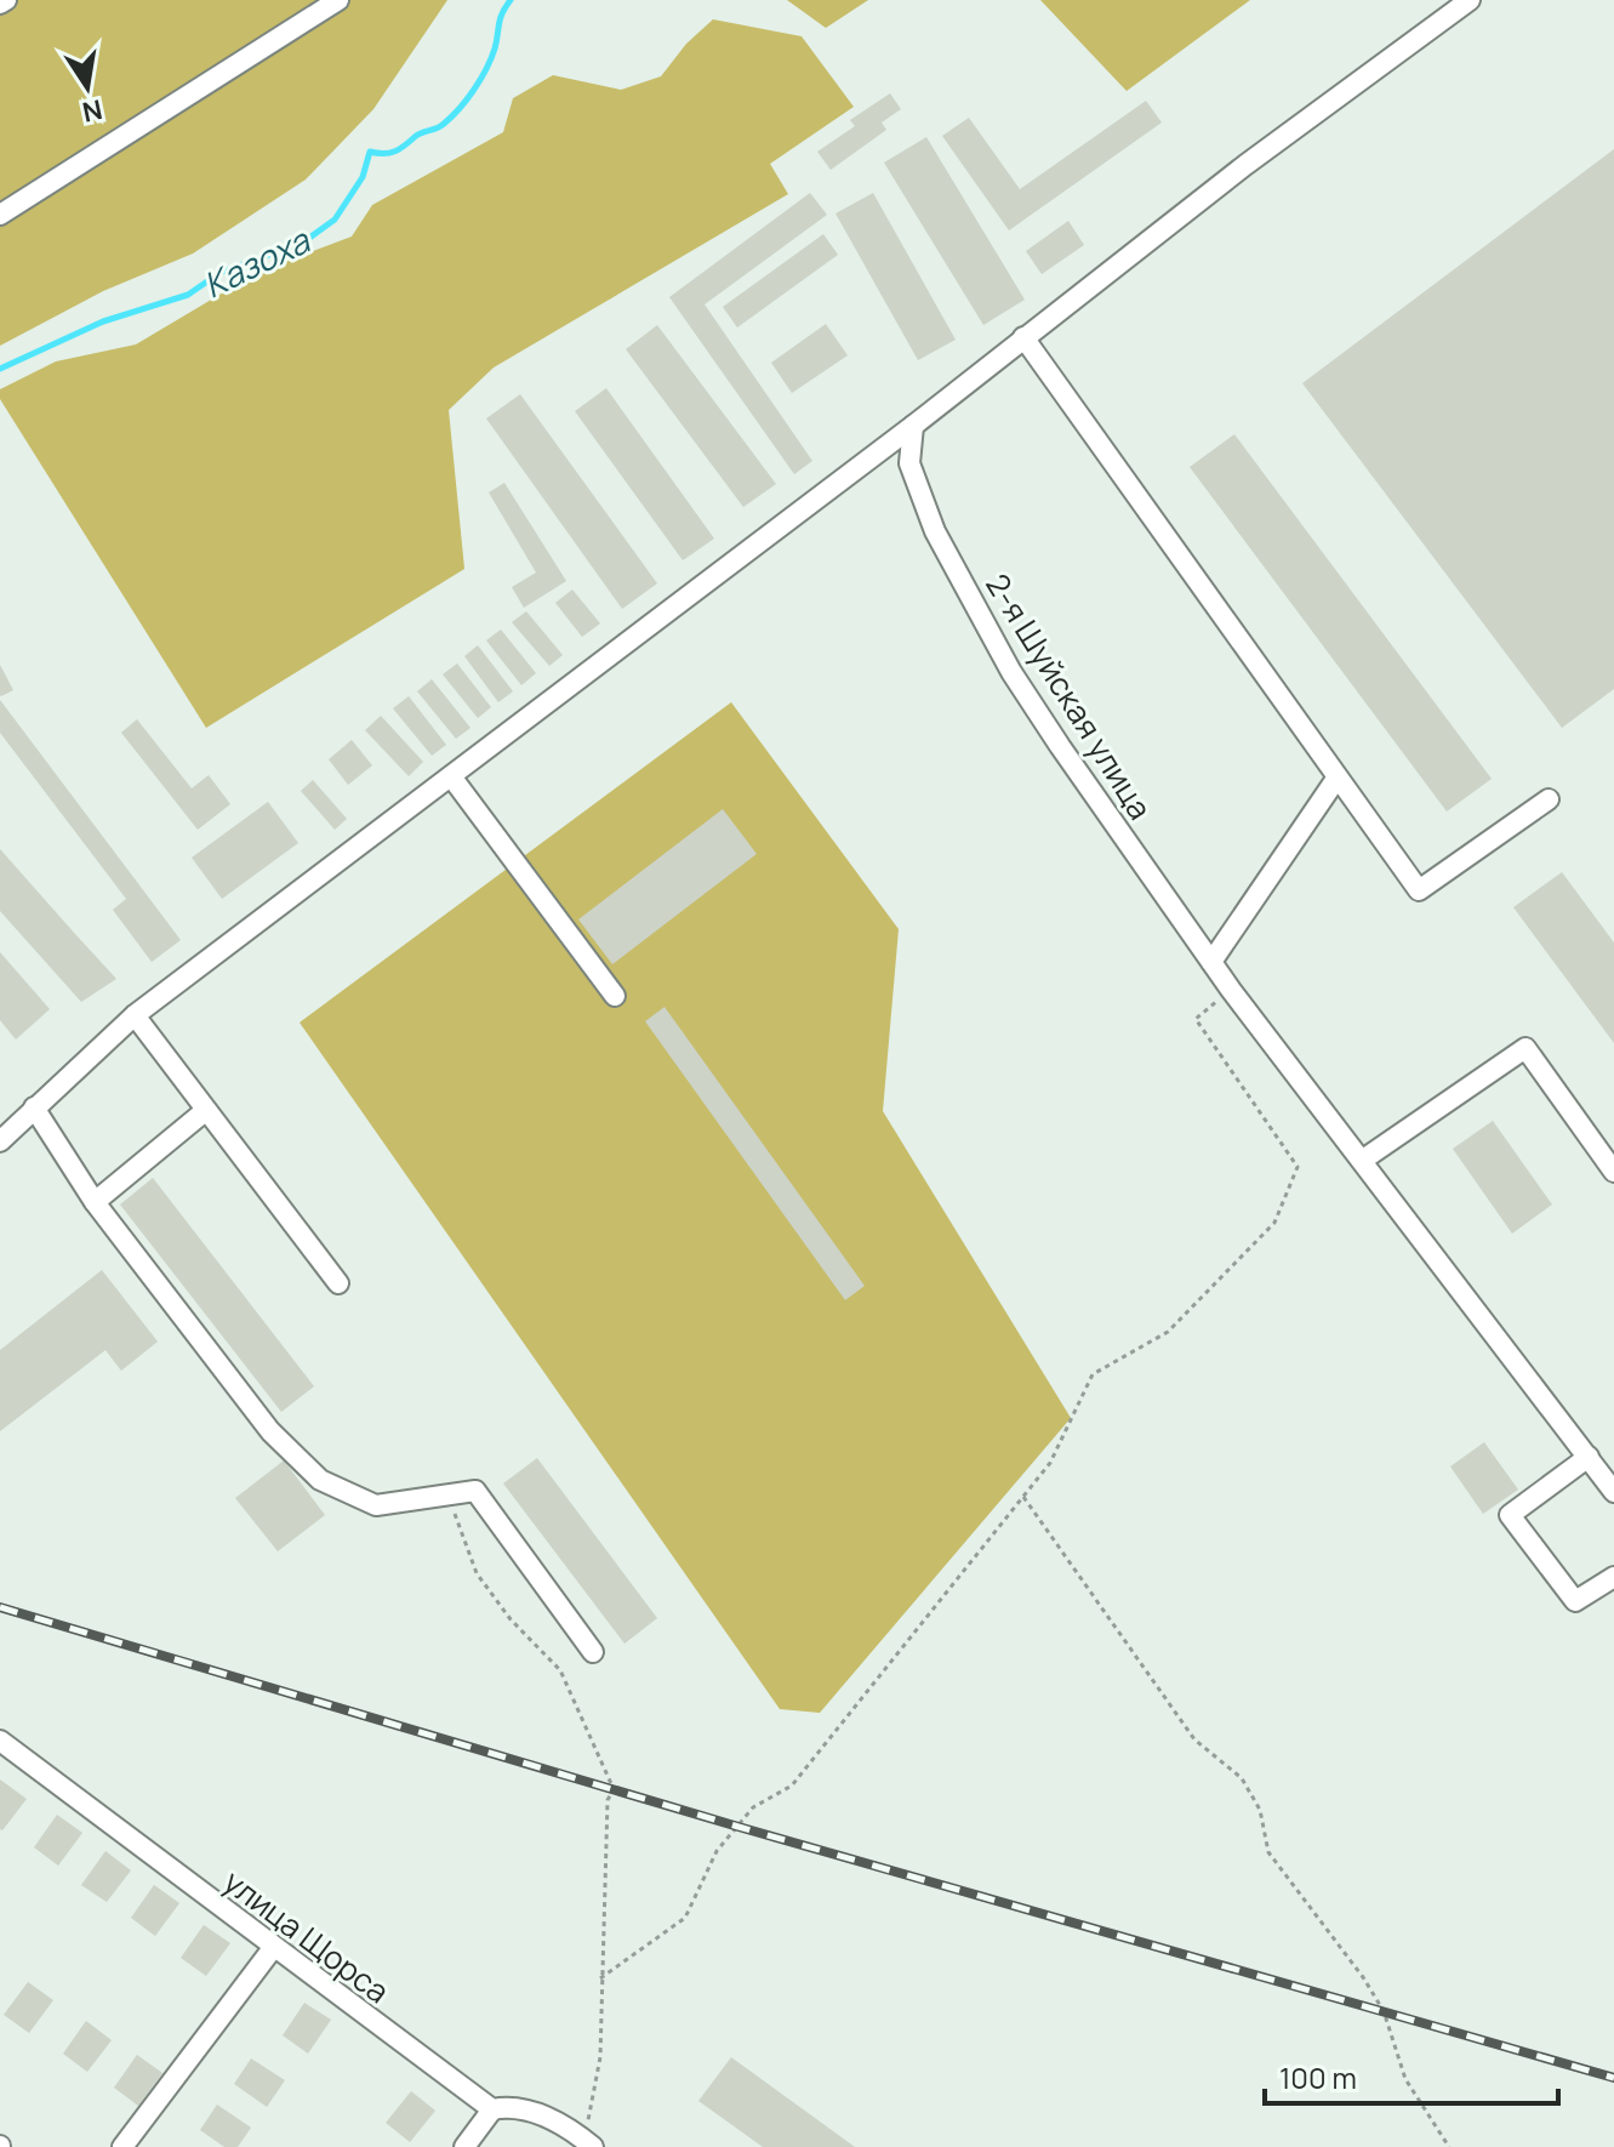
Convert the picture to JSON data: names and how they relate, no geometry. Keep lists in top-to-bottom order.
{
  "streets": {
    "street": ["2-я Шуйская улица", "улица Щорса"]
  },
  "water": ["Казоха"],
  "scale_bar": "100 m",
  "north": "bottom"
}
